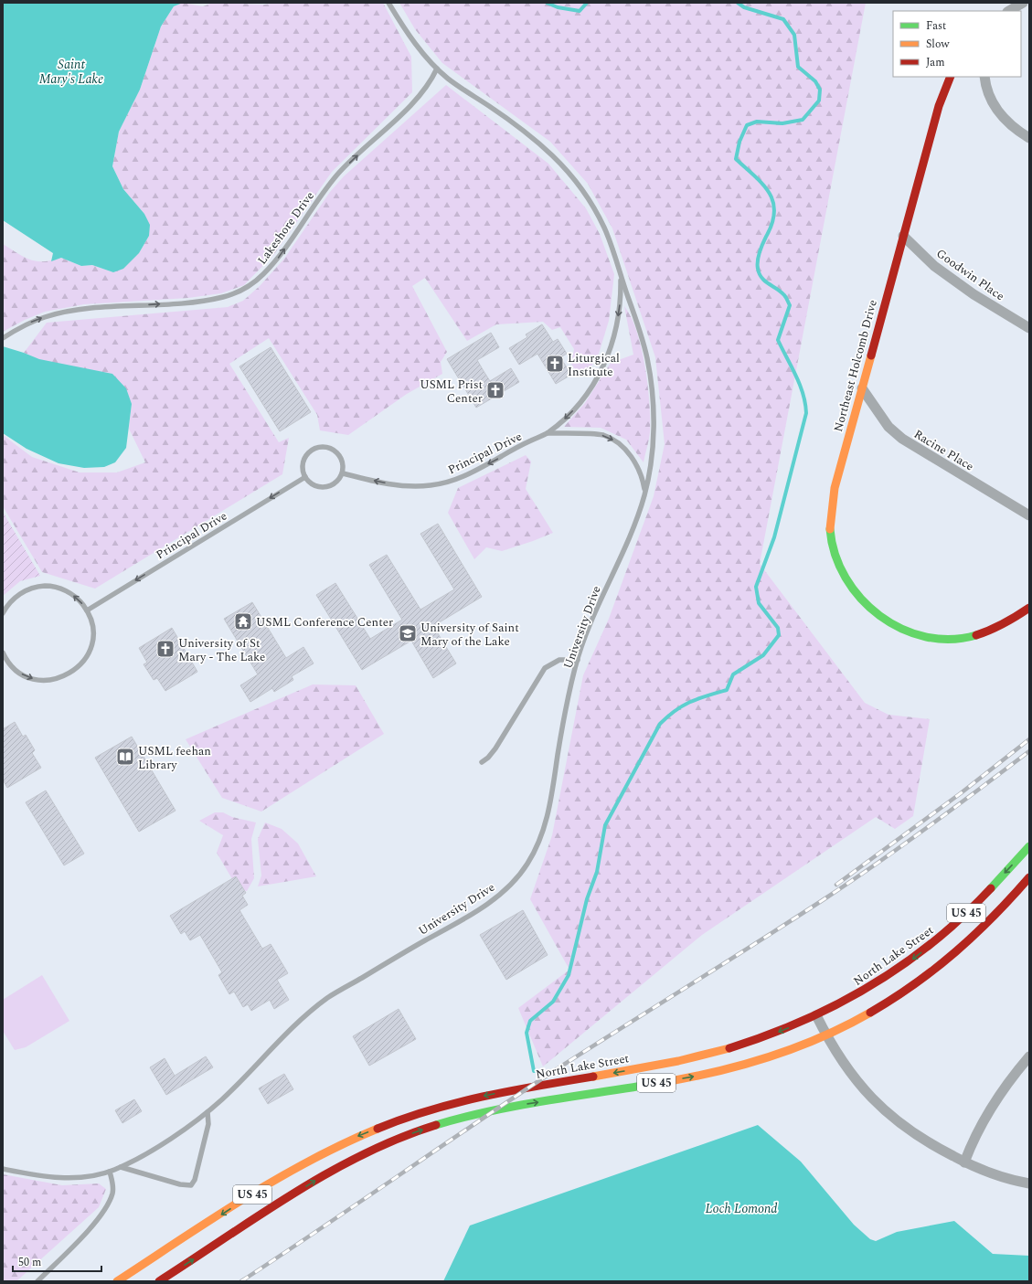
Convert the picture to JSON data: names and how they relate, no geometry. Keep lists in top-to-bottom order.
{
  "streets": {
    "main road": ["Northeast Holcomb Drive", "US 45", "North Lake Street"],
    "street": ["Goodwin Place", "Racine Place"],
    "lane": ["Lakeshore Drive", "Principal Drive", "University Drive"]
  },
  "crossings": [
    ["Lakeshore Drive", "University Drive"],
    ["Goodwin Place", "Northeast Holcomb Drive"],
    ["Northeast Holcomb Drive", "Racine Place"],
    ["Principal Drive", "University Drive"]
  ],
  "one_way": ["Lakeshore Drive", "Principal Drive"],
  "water": ["Saint Mary's Lake", "Loch Lomond"],
  "places": {
    "church": ["Liturgical Institute", "USML Prist Center", "University of St Mary - The Lake"],
    "temple": ["USML Conference Center"],
    "school or university": ["University of Saint Mary of the Lake"],
    "library": ["USML feehan Library"]
  },
  "legend": ["Fast", "Slow", "Jam"],
  "scale_bar": "50 m"
}
